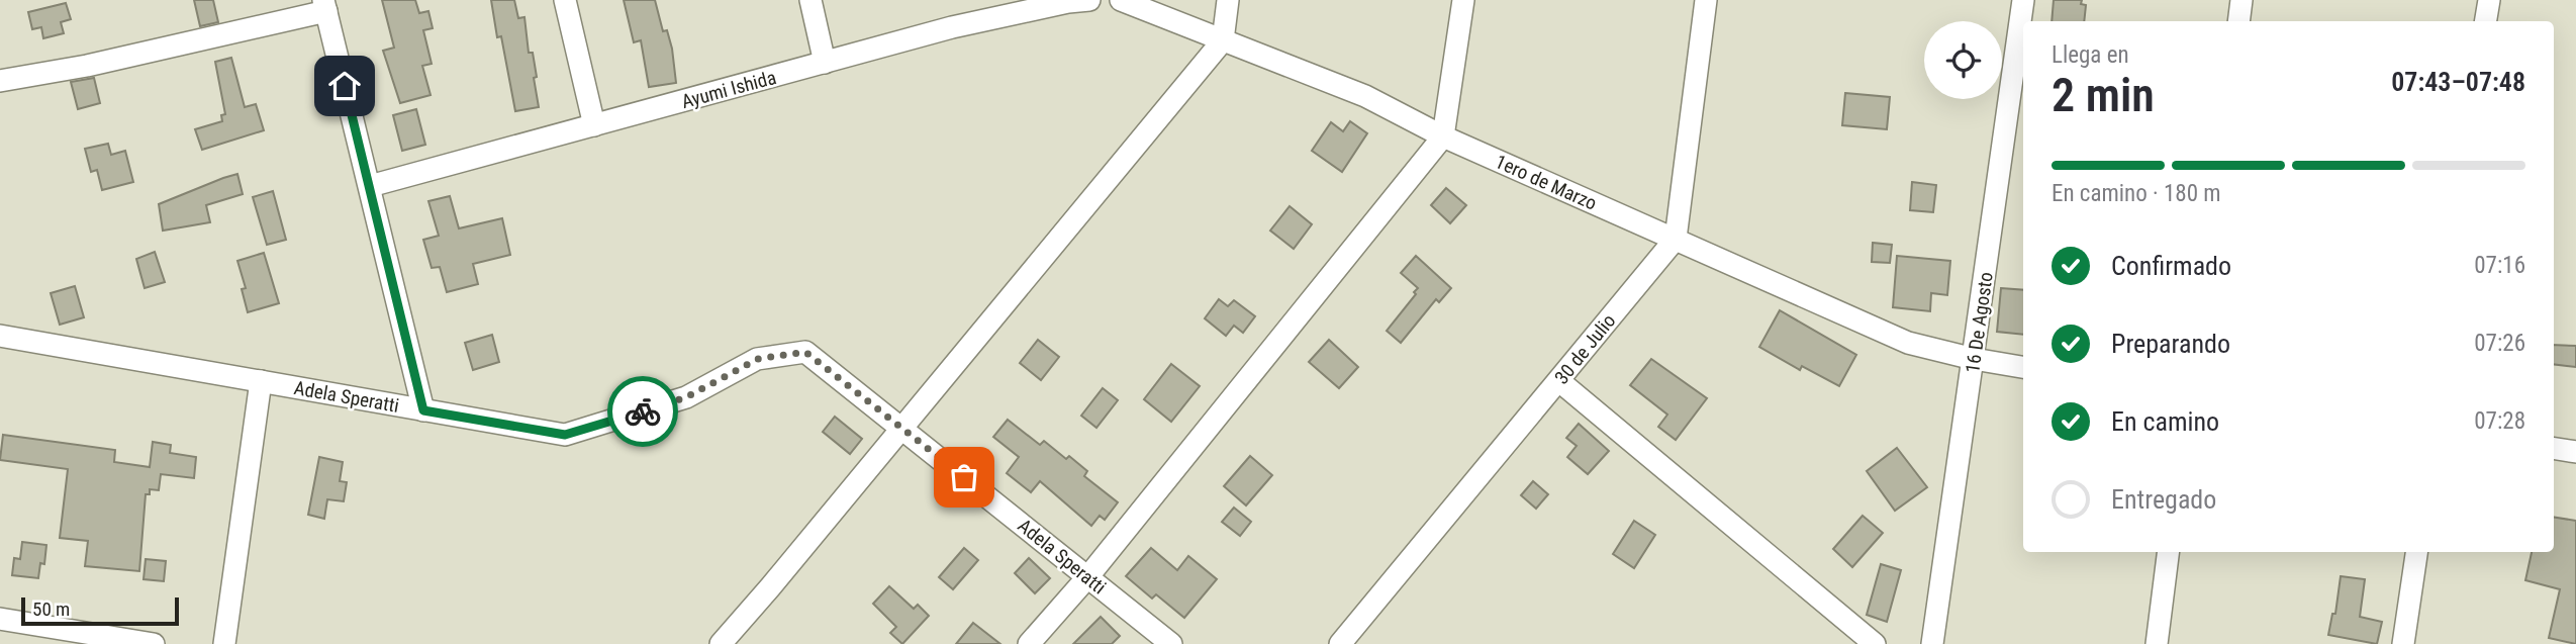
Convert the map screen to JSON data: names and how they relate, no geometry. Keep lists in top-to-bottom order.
{
  "streets": {
    "street": [
      "Ayumi Ishida",
      "1ero de Marzo",
      "16 De Agosto",
      "30 de Julio",
      "Adela Speratti"
    ]
  },
  "crossings": [
    ["1ero de Marzo", "16 De Agosto"],
    ["1ero de Marzo", "30 de Julio"]
  ],
  "scale_bar": "50 m",
  "page": {
    "heading": ["2 min", "Llega en", "07:43–07:48"],
    "bar": "En camino · 180 m",
    "list": [
      ["Confirmado", "07:16"],
      ["Preparando", "07:26"],
      ["En camino", "07:28"],
      "Entregado"
    ],
    "scale": "50 m"
  }
}
